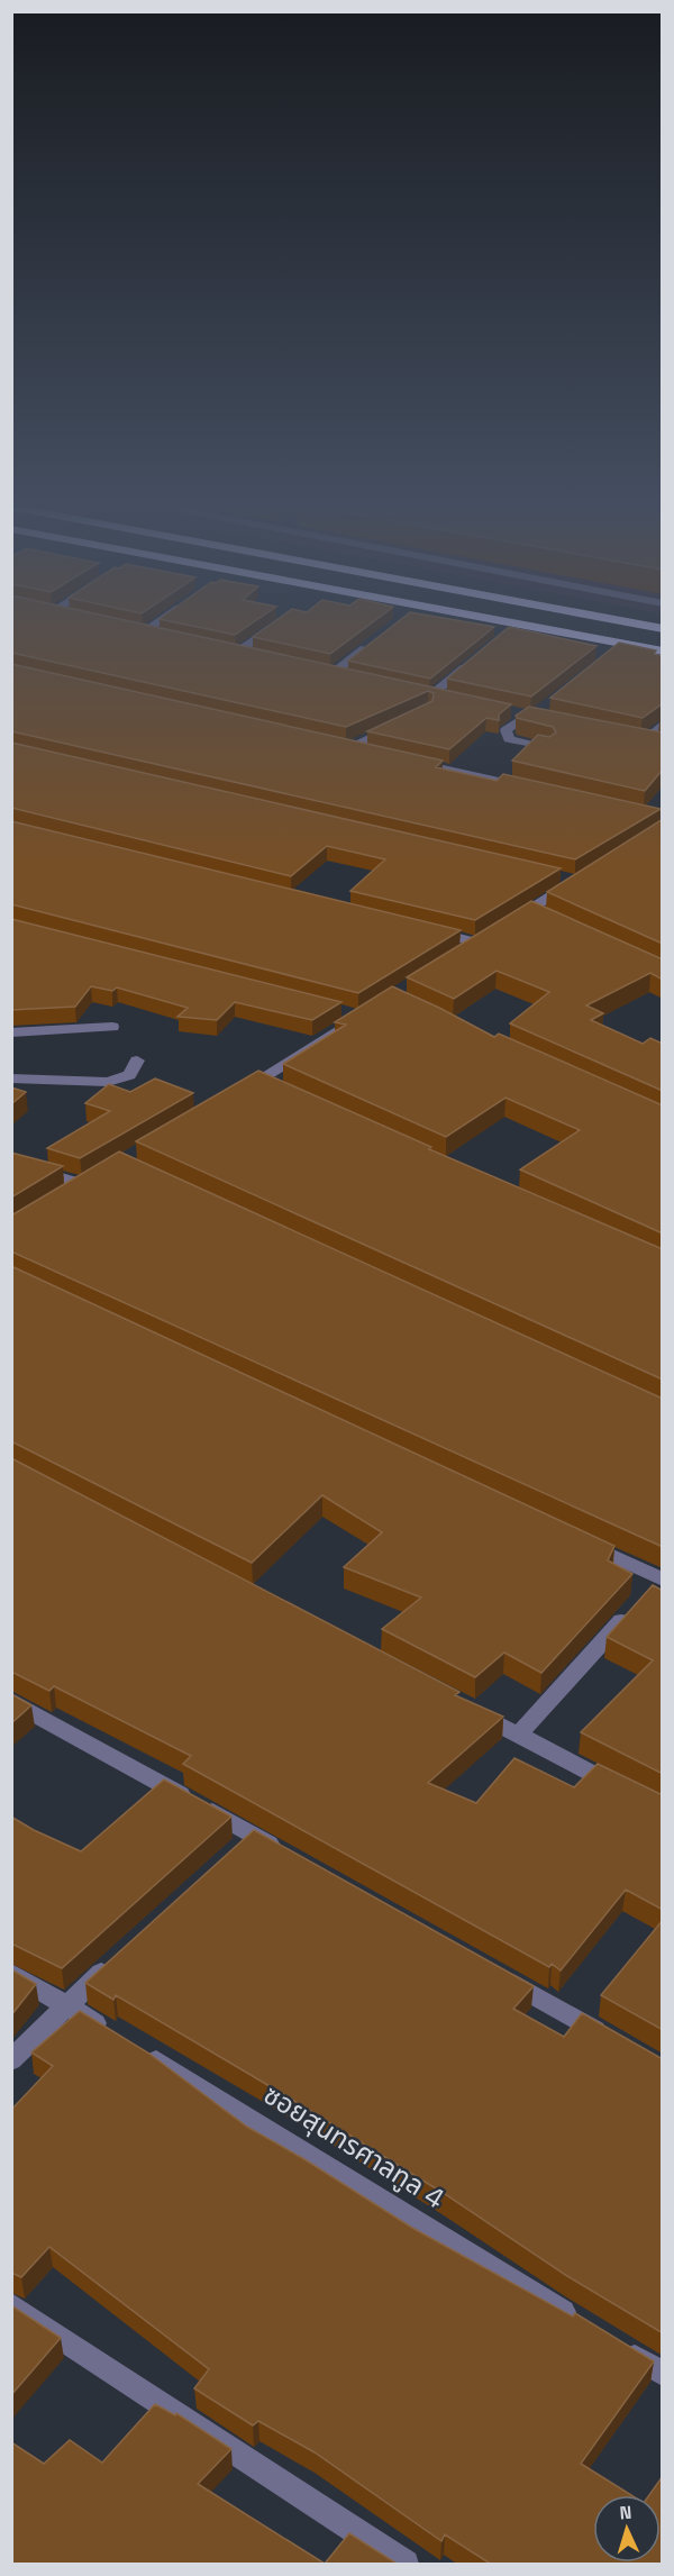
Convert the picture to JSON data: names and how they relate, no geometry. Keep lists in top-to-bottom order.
{
  "streets": {
    "street": ["ซอยสุนทรศาลทูล 4"]
  },
  "north": "top"
}
